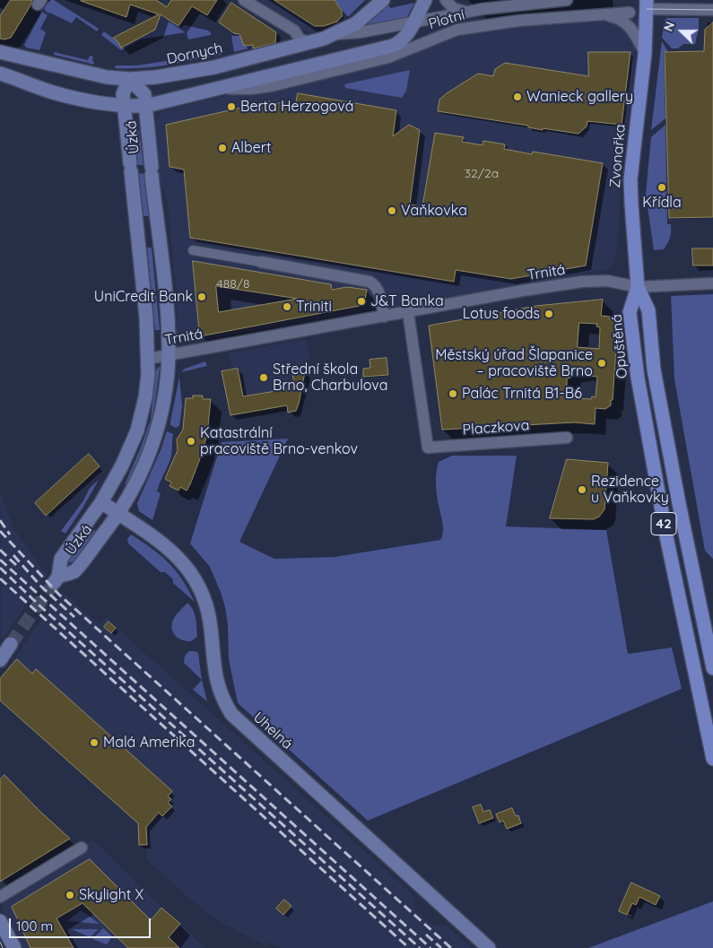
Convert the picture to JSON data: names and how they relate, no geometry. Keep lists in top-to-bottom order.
{
  "streets": {
    "main road": [
      "Dornych",
      "Úzká",
      "Zvonařka",
      "Opuštěná",
      "42",
      "Uhelná"
    ],
    "street": ["Plotní", "Trnitá", "Placzkova"]
  },
  "crossings": [
    ["Plotní", "Dornych"],
    ["Plotní", "Zvonařka"],
    ["Dornych", "Úzká"],
    ["Úzká", "Trnitá"],
    ["Úzká", "Uhelná"],
    ["Zvonařka", "Trnitá"],
    ["Zvonařka", "Opuštěná"],
    ["Trnitá", "Opuštěná"],
    ["Trnitá", "Placzkova"]
  ],
  "places": [
    "Wanieck gallery",
    "Berta Herzogová",
    "Albert",
    "Křídla",
    "Vaňkovka",
    "UniCredit Bank",
    "J&T Banka",
    "Triniti",
    "Lotus foods",
    "Městský úřad Šlapanice – pracoviště Brno",
    "Střední škola Brno, Charbulova",
    "Palác Trnitá B1-B6",
    "Katastrální pracoviště Brno-venkov",
    "Rezidence u Vaňkovky",
    "Malá Amerika",
    "Skylight X"
  ],
  "house_numbers": ["32/2a", "488/8"],
  "scale_bar": "100 m",
  "north": "left"
}
